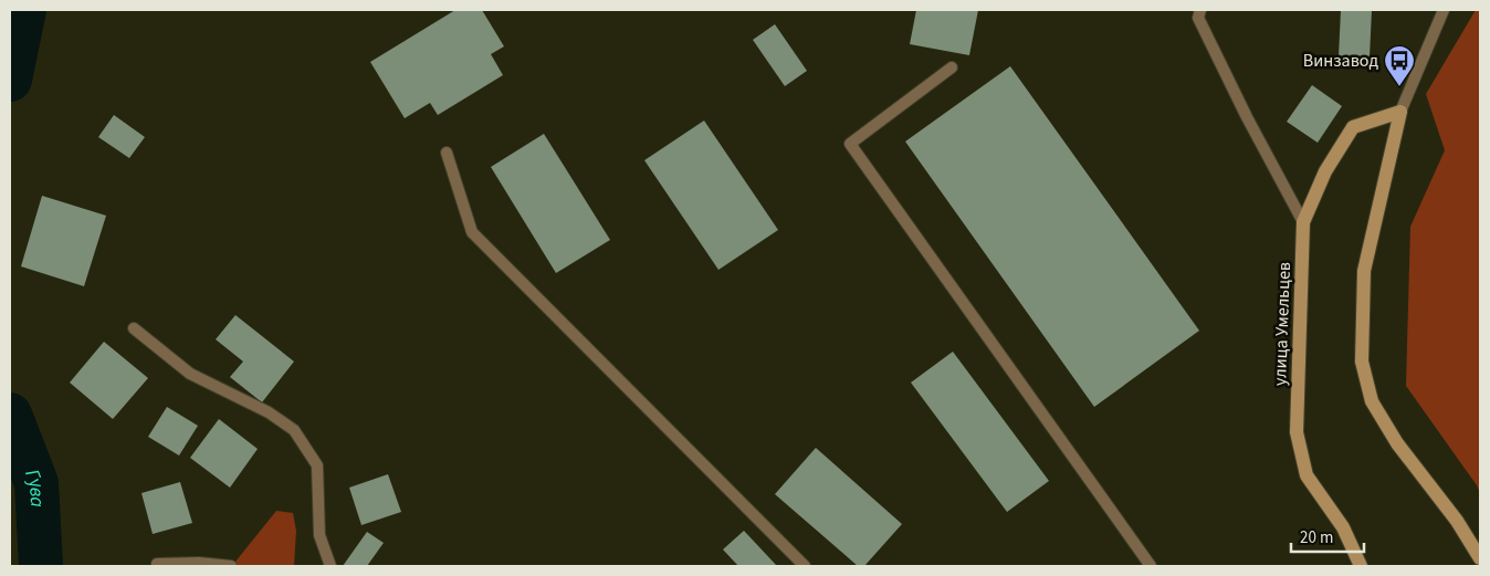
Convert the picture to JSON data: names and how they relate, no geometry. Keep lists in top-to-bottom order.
{
  "streets": {
    "main road": ["улица Умельцев"]
  },
  "water": ["Гува"],
  "places": {
    "bus stop": ["Винзавод"]
  },
  "scale_bar": "20 m"
}
